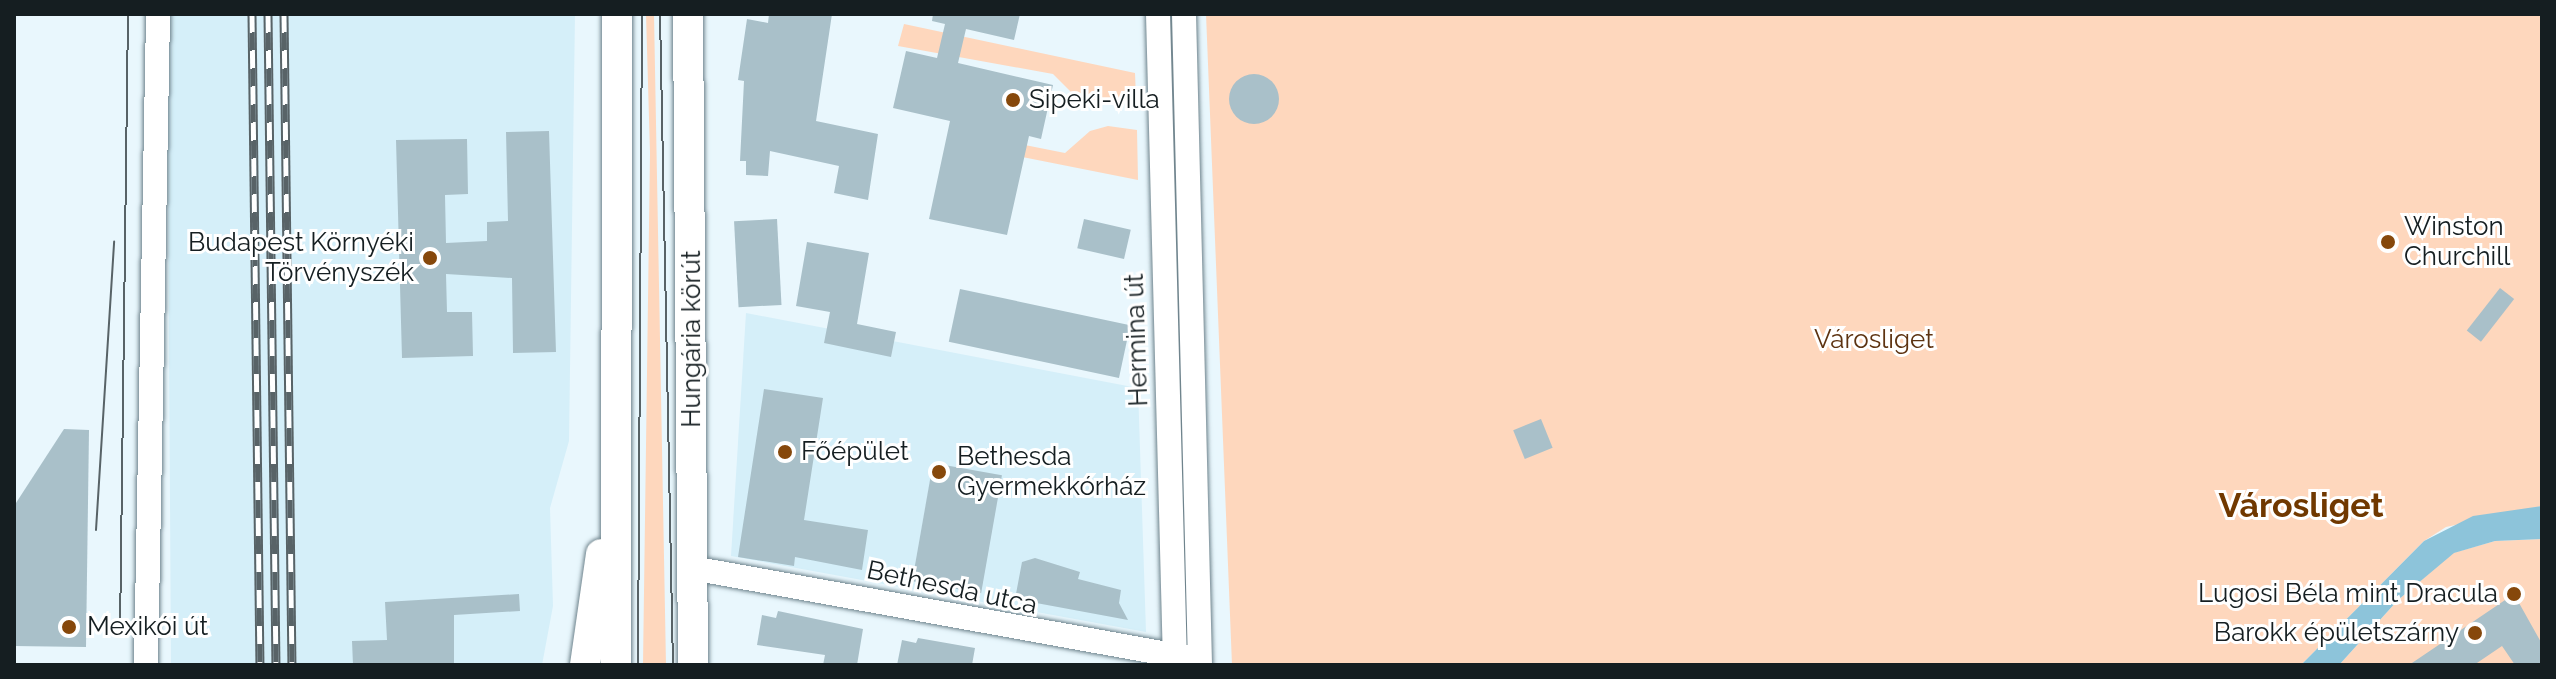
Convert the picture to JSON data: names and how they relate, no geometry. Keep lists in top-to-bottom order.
{
  "streets": {
    "main road": ["Hungária körút"],
    "street": ["Hermina út", "Bethesda utca"]
  },
  "crossings": [
    ["Hungária körút", "Bethesda utca"],
    ["Hermina út", "Bethesda utca"]
  ],
  "districts": ["Városliget"],
  "parks": ["Városliget"],
  "places": [
    "Sipeki-villa",
    "Winston Churchill",
    "Budapest Környéki Törvényszék",
    "Főépület",
    "Bethesda Gyermekkórház",
    "Lugosi Béla mint Dracula",
    "Mexikói út",
    "Barokk épületszárny"
  ]
}
